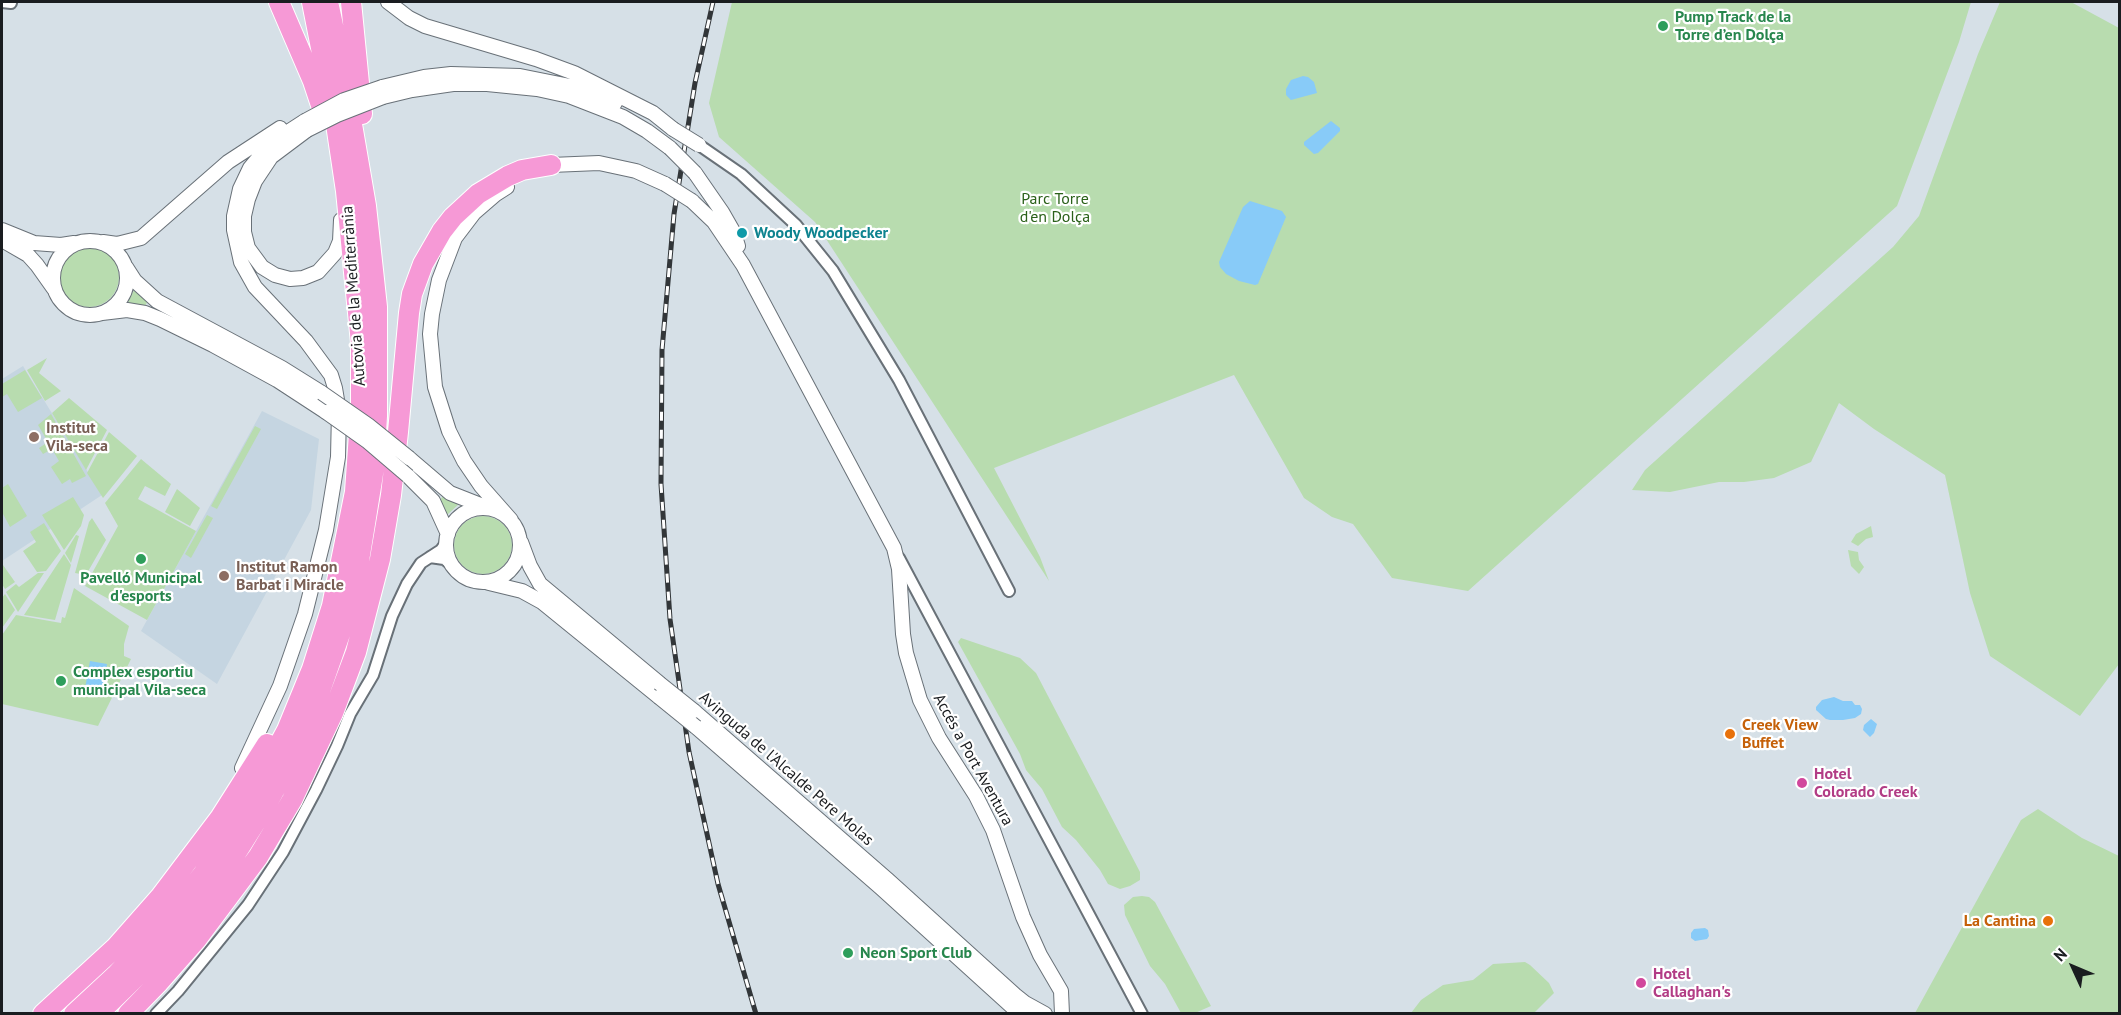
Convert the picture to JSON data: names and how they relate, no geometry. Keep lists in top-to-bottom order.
{
  "streets": {
    "highway": ["Autovia de la Mediterrània"],
    "street": ["Accés a Port Aventura", "Avinguda de l'Alcalde Pere Molas"]
  },
  "parks": ["Parc Torre d'en Dolça"],
  "places": [
    "Pump Track de la Torre d’en Dolça",
    "Woody Woodpecker",
    "Institut Vila-seca",
    "Pavelló Municipal d'esports",
    "Institut Ramon Barbat i Miracle",
    "Complex esportiu municipal Vila-seca",
    "Creek View Buffet",
    "Hotel Colorado Creek",
    "La Cantina",
    "Neon Sport Club",
    "Hotel Callaghan's"
  ],
  "north": "top left"
}
